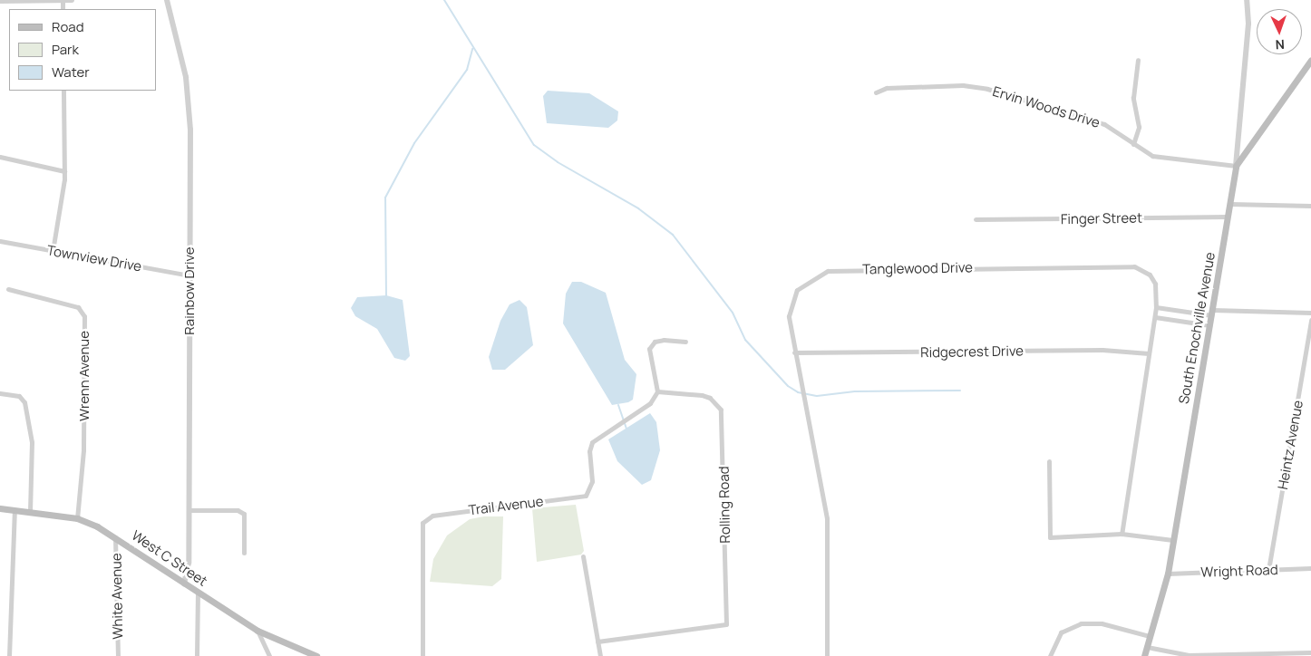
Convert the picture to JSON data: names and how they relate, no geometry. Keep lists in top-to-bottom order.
{
  "streets": {
    "main road": ["South Enochville Avenue", "West C Street"],
    "street": [
      "Ervin Woods Drive",
      "Finger Street",
      "Townview Drive",
      "Tanglewood Drive",
      "Rainbow Drive",
      "Ridgecrest Drive",
      "Wrenn Avenue",
      "Heintz Avenue",
      "Rolling Road",
      "Trail Avenue",
      "Wright Road",
      "White Avenue"
    ]
  },
  "crossings": [
    ["Ervin Woods Drive", "South Enochville Avenue"],
    ["Finger Street", "South Enochville Avenue"],
    ["Townview Drive", "Rainbow Drive"],
    ["Tanglewood Drive", "Ridgecrest Drive"],
    ["Rainbow Drive", "West C Street"],
    ["South Enochville Avenue", "Wright Road"],
    ["Wrenn Avenue", "West C Street"],
    ["Heintz Avenue", "Wright Road"],
    ["Rolling Road", "Trail Avenue"],
    ["West C Street", "White Avenue"]
  ],
  "legend": ["Road", "Park", "Water"],
  "north": "bottom"
}
